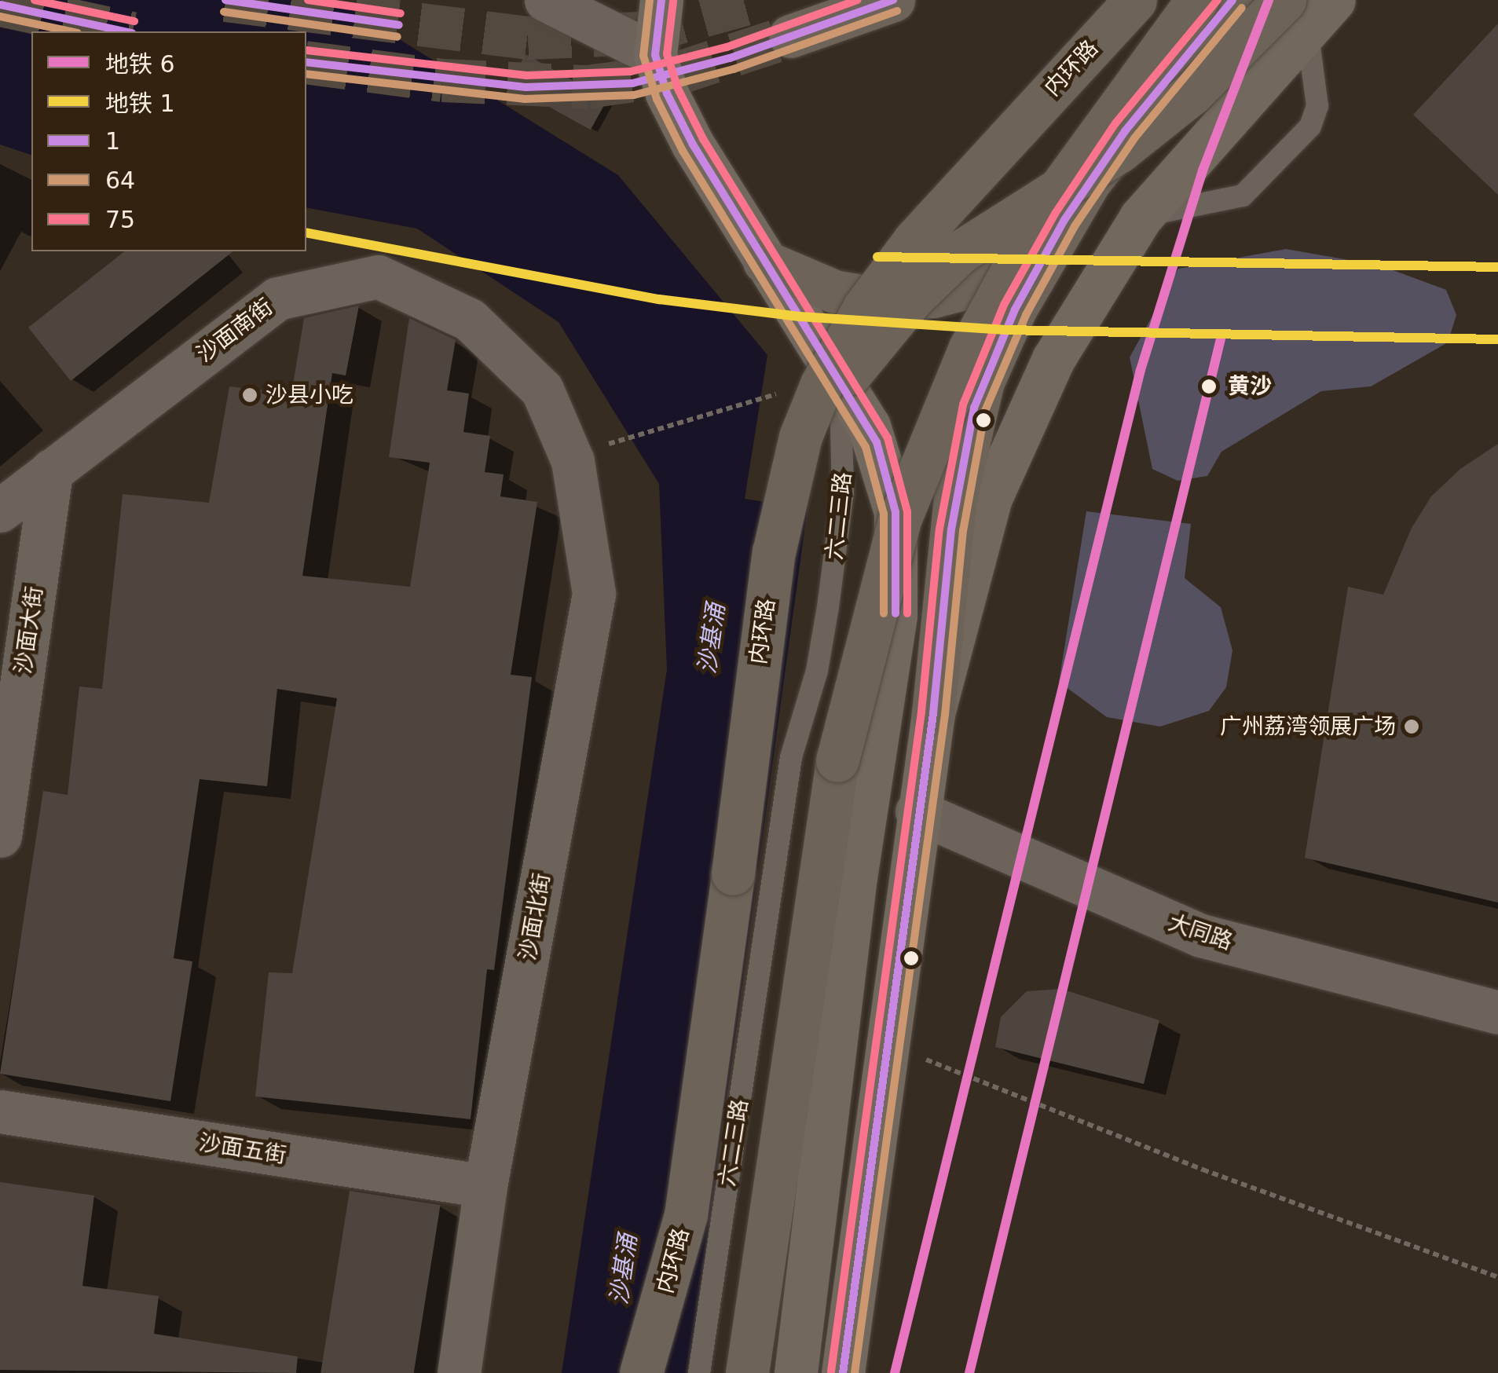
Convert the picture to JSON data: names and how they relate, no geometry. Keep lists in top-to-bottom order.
{
  "streets": {
    "highway": ["内环路"],
    "main road": ["六二三路"],
    "street": [
      "沙面南街",
      "沙面大街",
      "沙面北街",
      "大同路",
      "沙面五街"
    ]
  },
  "crossings": [
    ["沙面南街", "沙面大街"],
    ["沙面南街", "沙面北街"],
    ["沙面北街", "沙面五街"]
  ],
  "water": ["沙基涌"],
  "places": ["黄沙", "沙县小吃", "广州荔湾领展广场"],
  "lines": [
    "metro line 6",
    "transit line 1",
    "transit line 64",
    "transit line 75",
    "metro line 1"
  ],
  "legend": [
    "地铁 6",
    "地铁 1",
    "1",
    "64",
    "75"
  ]
}
